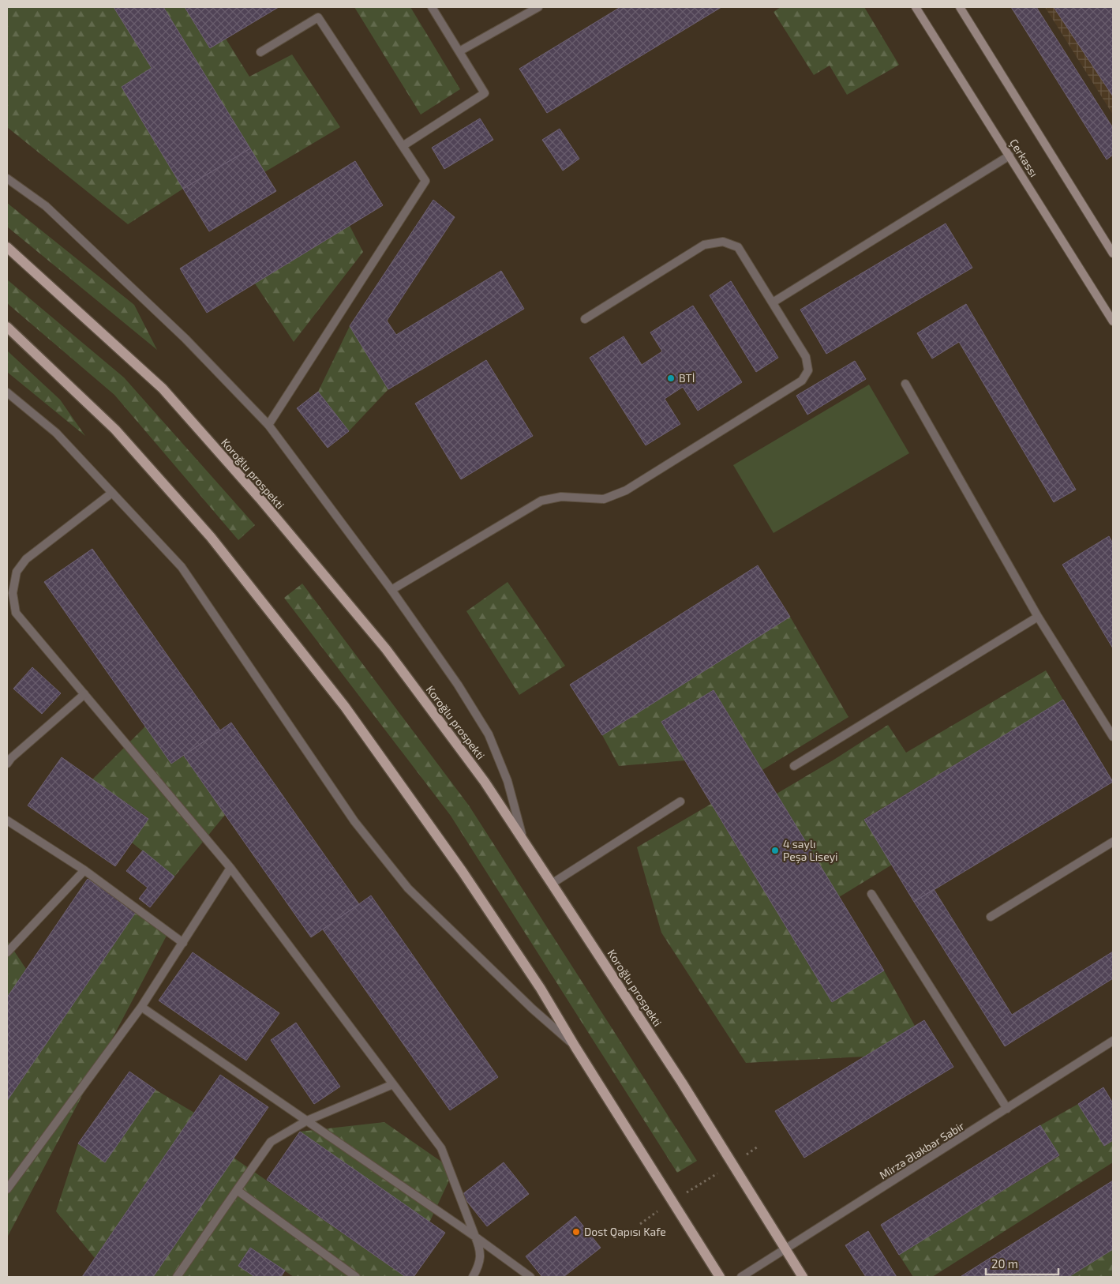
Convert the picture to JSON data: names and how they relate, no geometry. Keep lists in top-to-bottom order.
{
  "streets": {
    "main road": ["Koroğlu prospekti"],
    "street": ["Çerkassı", "Mirzə Ələkbər Sabir"]
  },
  "crossings": [
    ["Koroğlu prospekti", "Mirzə Ələkbər Sabir"]
  ],
  "places": ["BTİ", "4 saylı Peşə Liseyi", "Dost Qapısı Kafe"],
  "scale_bar": "20 m"
}
